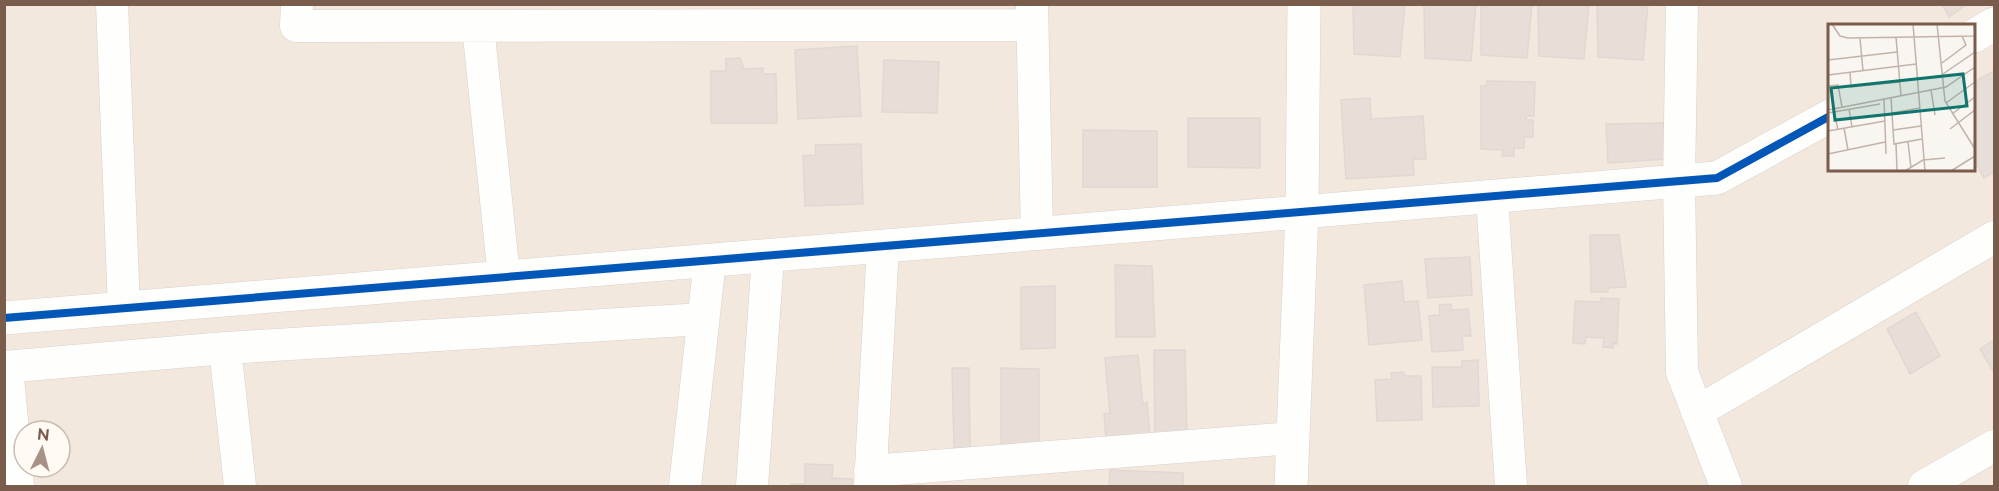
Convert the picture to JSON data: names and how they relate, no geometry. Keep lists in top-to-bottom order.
{
  "north": "top"
}
